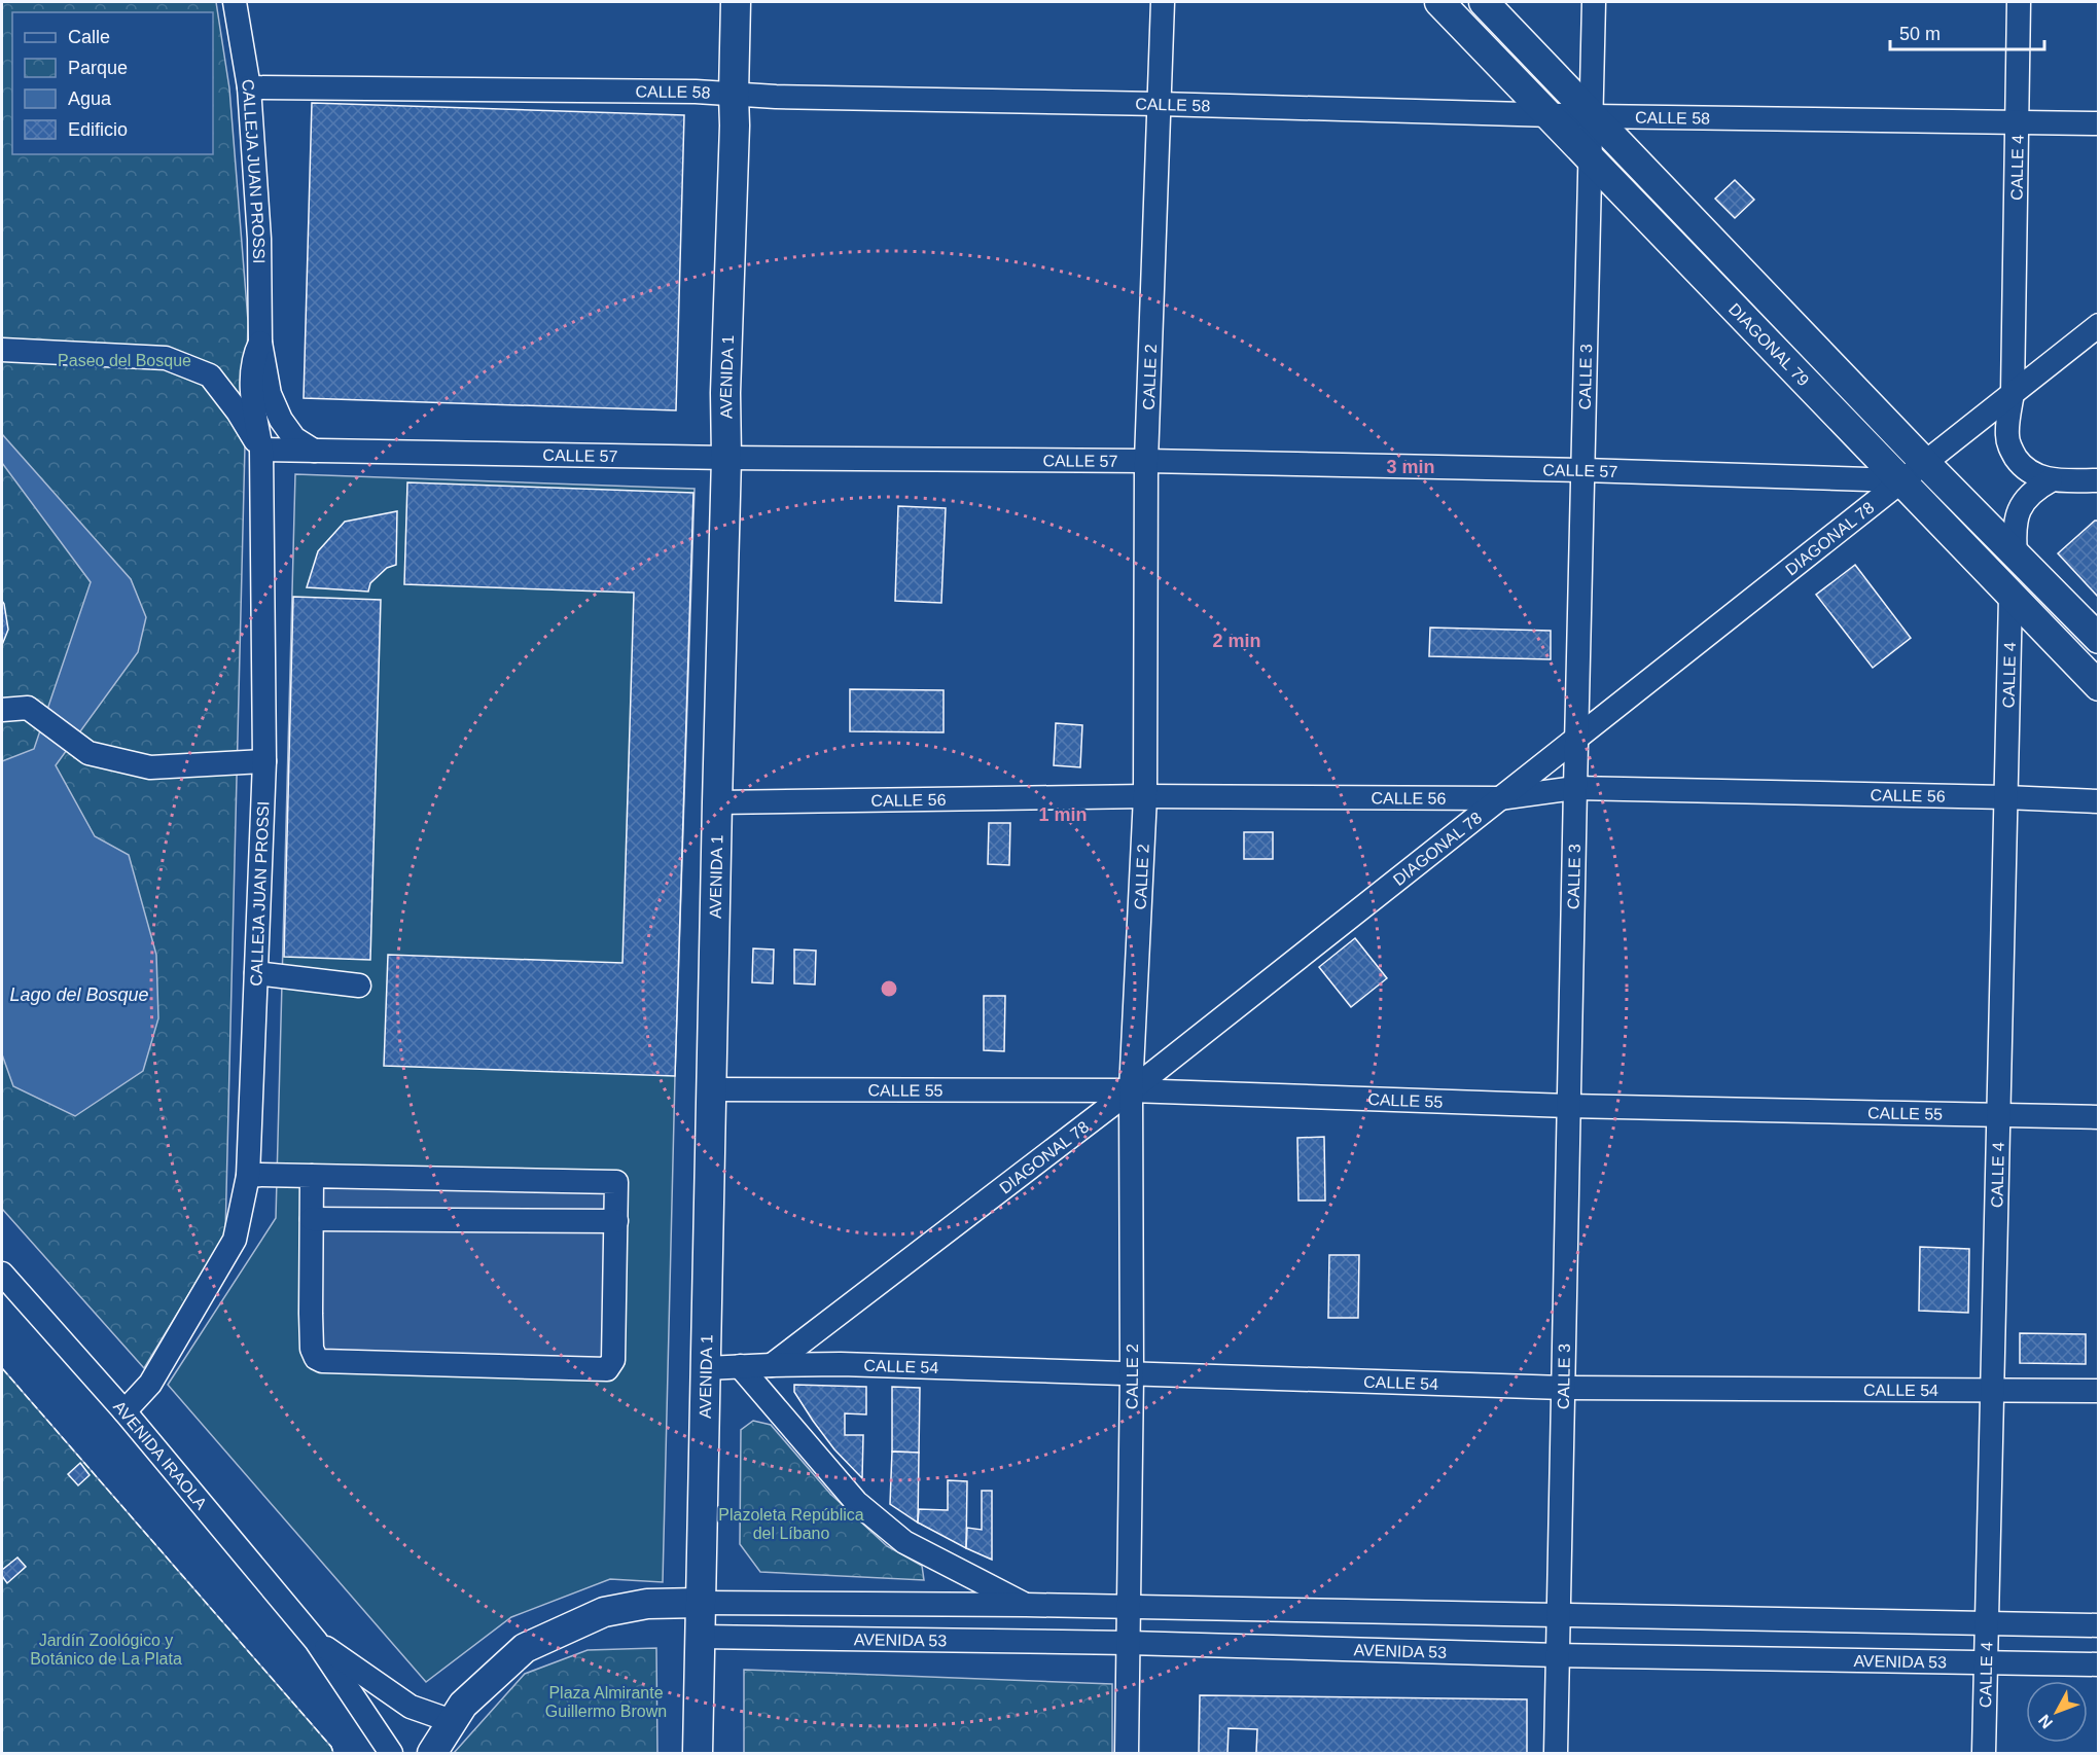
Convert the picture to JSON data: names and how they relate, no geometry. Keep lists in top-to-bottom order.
{
  "streets": {
    "main road": ["DIAGONAL 79", "AVENIDA 1"],
    "street": [
      "CALLE 58",
      "CALLE 4",
      "CALLEJA JUAN PROSSI",
      "CALLE 2",
      "CALLE 3",
      "CALLE 57",
      "DIAGONAL 78",
      "CALLE 56",
      "CALLE 55",
      "CALLE 54",
      "AVENIDA IRAOLA",
      "AVENIDA 53"
    ]
  },
  "crossings": [
    ["CALLE 58", "CALLE 4"],
    ["CALLE 58", "CALLEJA JUAN PROSSI"],
    ["CALLE 58", "DIAGONAL 79"],
    ["CALLE 58", "AVENIDA 1"],
    ["CALLE 58", "CALLE 2"],
    ["CALLE 58", "CALLE 3"],
    ["CALLE 4", "DIAGONAL 79"],
    ["CALLE 4", "DIAGONAL 78"],
    ["CALLE 4", "CALLE 56"],
    ["CALLE 4", "CALLE 55"],
    ["CALLE 4", "CALLE 54"],
    ["CALLE 4", "AVENIDA 53"],
    ["CALLEJA JUAN PROSSI", "CALLE 57"],
    ["CALLEJA JUAN PROSSI", "AVENIDA IRAOLA"],
    ["DIAGONAL 79", "CALLE 3"],
    ["DIAGONAL 79", "CALLE 57"],
    ["DIAGONAL 79", "DIAGONAL 78"],
    ["AVENIDA 1", "CALLE 57"],
    ["AVENIDA 1", "CALLE 56"],
    ["AVENIDA 1", "CALLE 55"],
    ["AVENIDA 1", "CALLE 54"],
    ["AVENIDA 1", "AVENIDA 53"],
    ["CALLE 2", "CALLE 57"],
    ["CALLE 2", "DIAGONAL 78"],
    ["CALLE 2", "CALLE 56"],
    ["CALLE 2", "CALLE 55"],
    ["CALLE 2", "CALLE 54"],
    ["CALLE 2", "AVENIDA 53"],
    ["CALLE 3", "CALLE 57"],
    ["CALLE 3", "DIAGONAL 78"],
    ["CALLE 3", "CALLE 56"],
    ["CALLE 3", "CALLE 55"],
    ["CALLE 3", "CALLE 54"],
    ["CALLE 3", "AVENIDA 53"],
    ["CALLE 57", "DIAGONAL 78"],
    ["DIAGONAL 78", "CALLE 56"],
    ["DIAGONAL 78", "CALLE 55"],
    ["DIAGONAL 78", "CALLE 54"]
  ],
  "water": ["Lago del Bosque"],
  "parks": [
    "Paseo del Bosque",
    "Plazoleta República del Líbano",
    "Jardín Zoológico y Botánico de La Plata",
    "Plaza Almirante Guillermo Brown"
  ],
  "legend": [
    "Calle",
    "Parque",
    "Agua",
    "Edificio"
  ],
  "scale_bar": "50 m",
  "north": "bottom left",
  "rings": ["3 min", "2 min", "1 min"]
}
